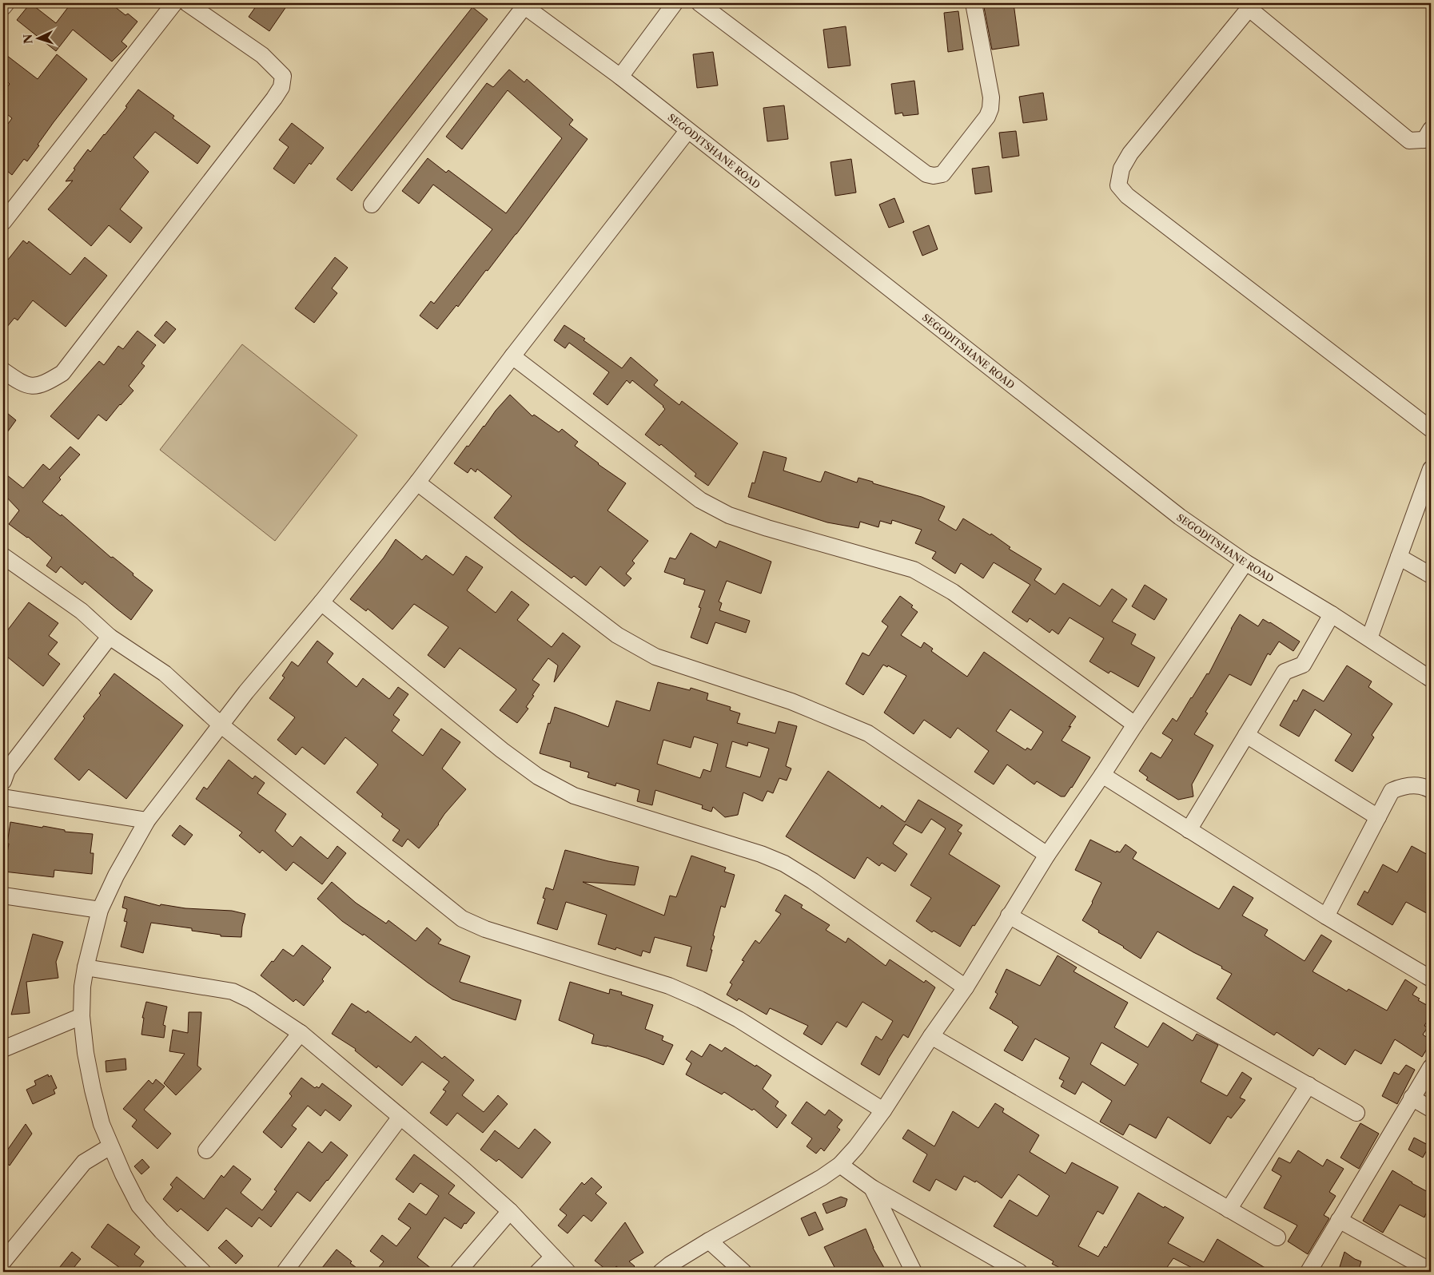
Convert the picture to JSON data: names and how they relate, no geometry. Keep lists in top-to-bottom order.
{
  "streets": {
    "street": ["SEGODITSHANE ROAD"]
  },
  "north": "left"
}
